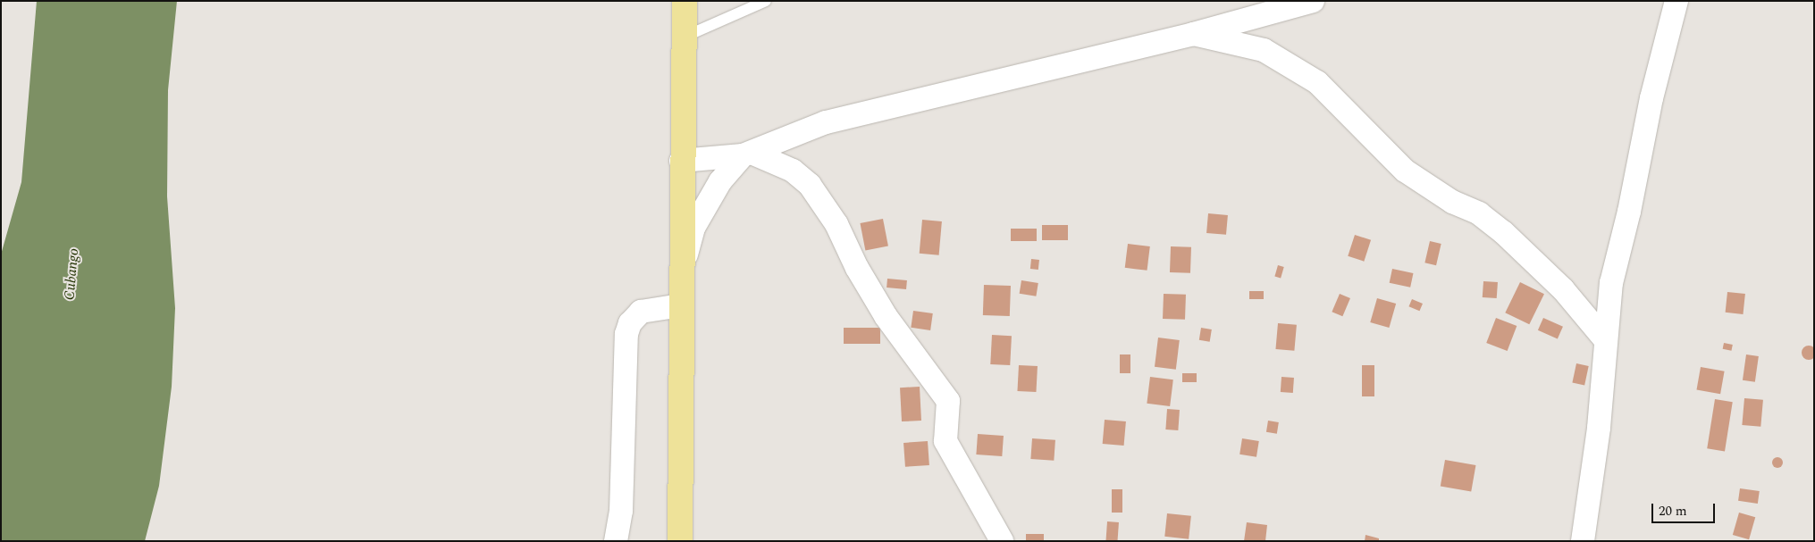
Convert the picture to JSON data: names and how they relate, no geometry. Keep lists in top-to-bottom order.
{
  "water": ["Cubango"],
  "scale_bar": "20 m"
}
